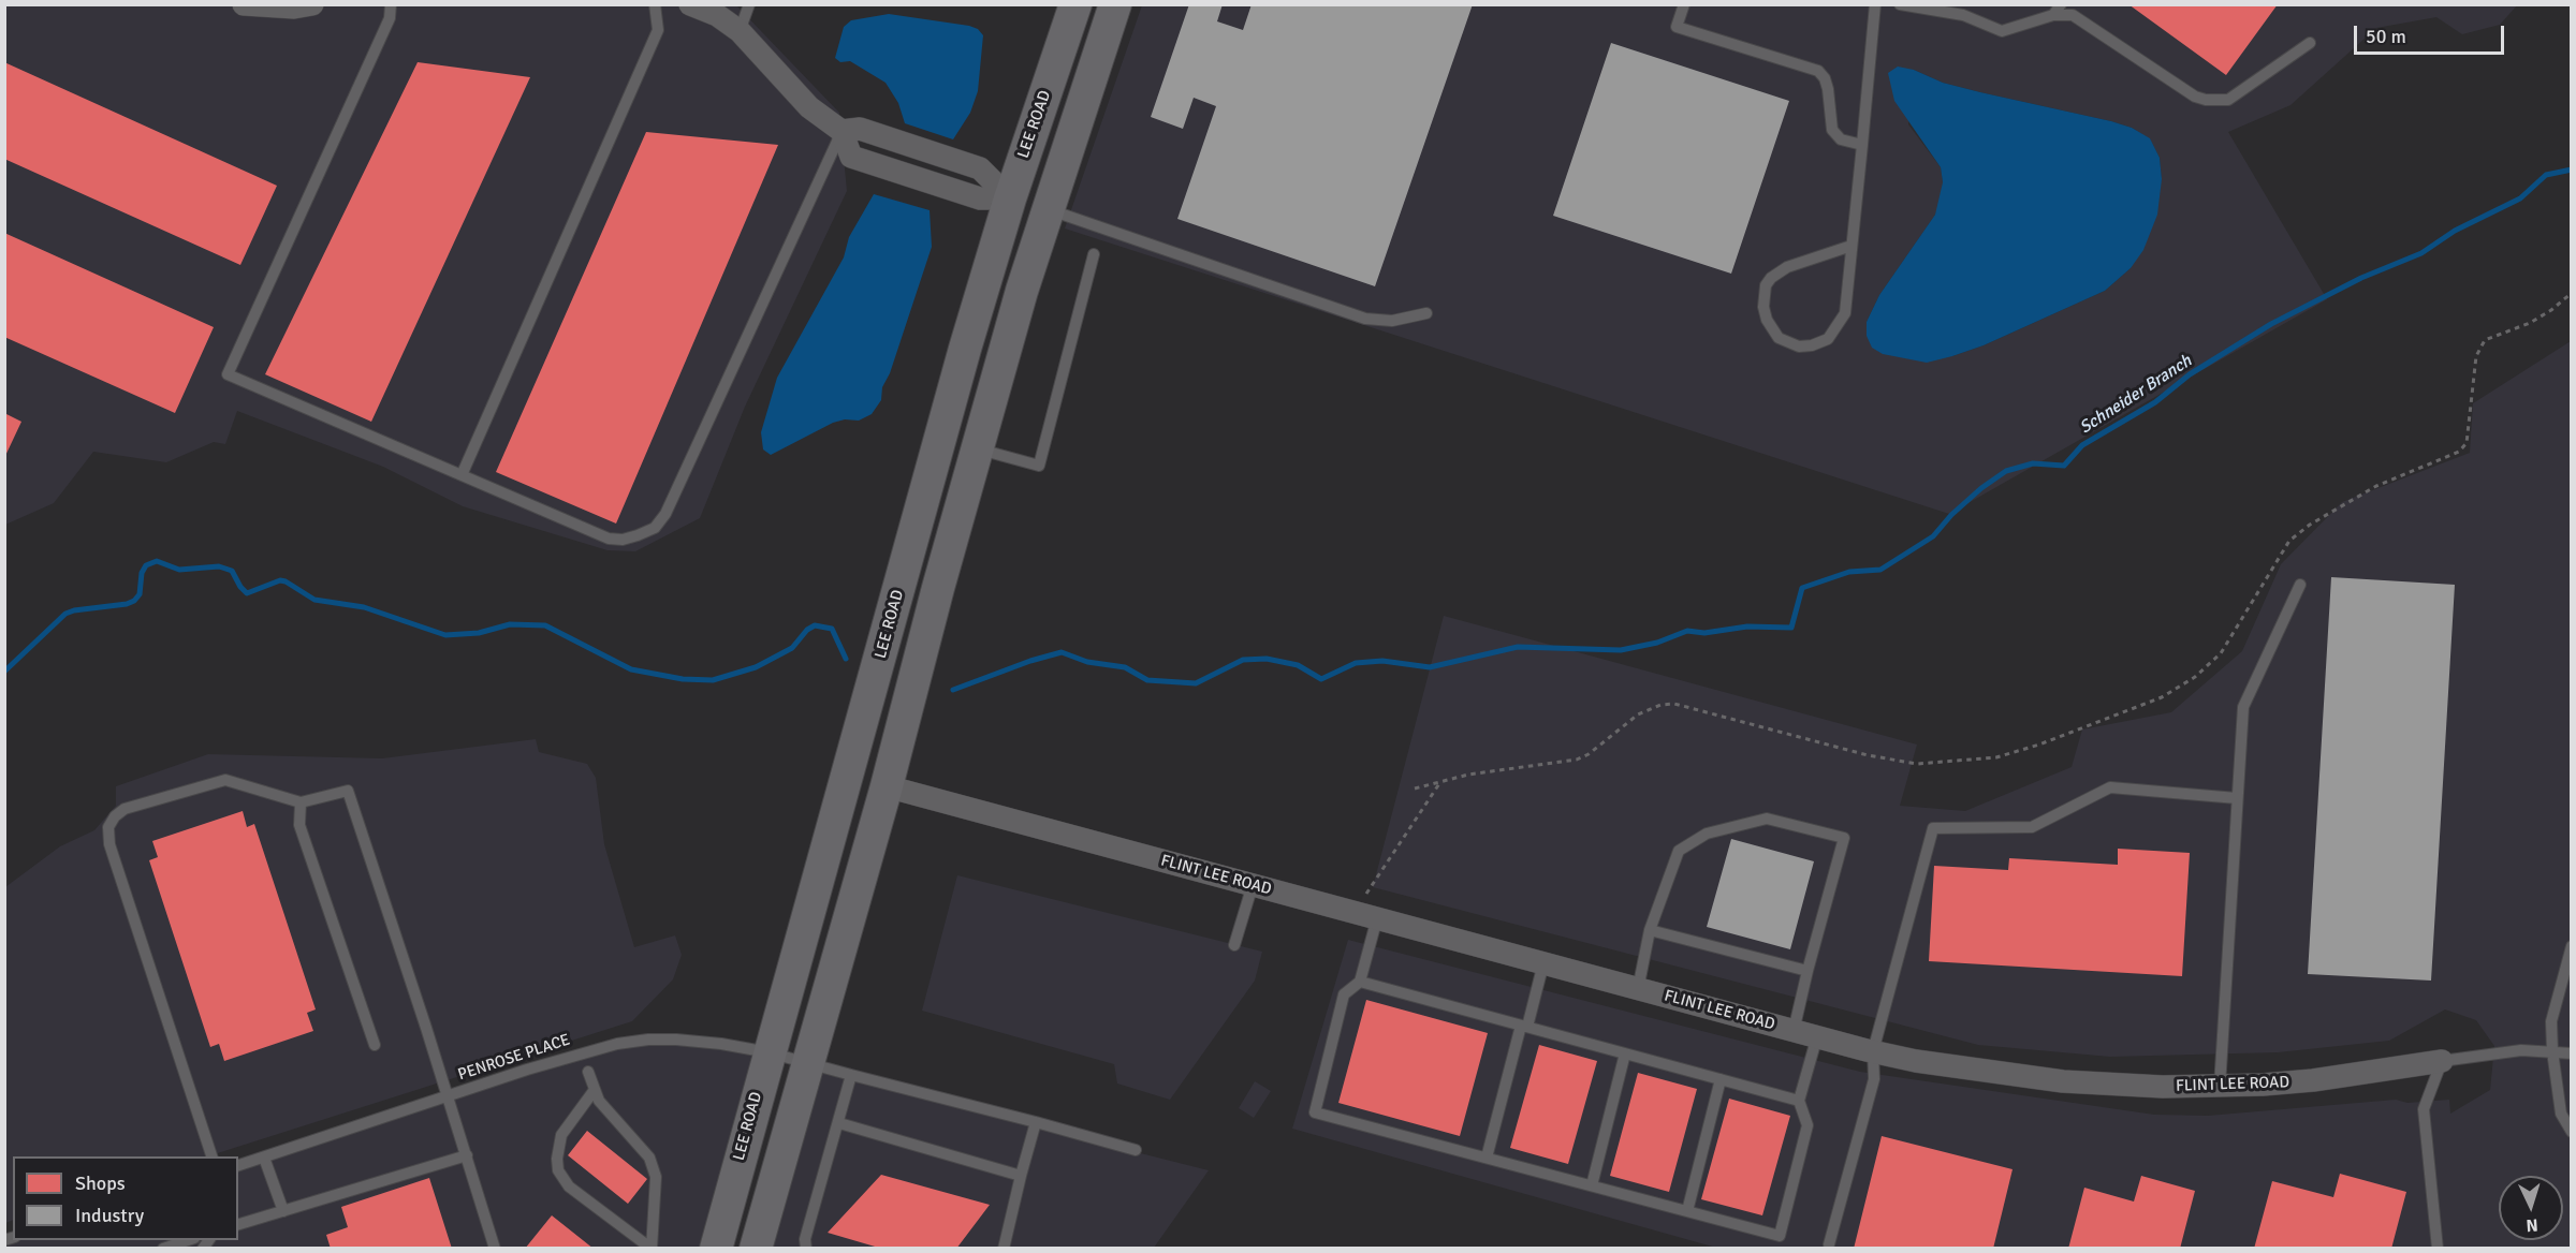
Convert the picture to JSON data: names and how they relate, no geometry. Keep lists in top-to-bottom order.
{
  "streets": {
    "street": ["LEE ROAD", "FLINT LEE ROAD"],
    "lane": ["PENROSE PLACE"]
  },
  "crossings": [
    ["LEE ROAD", "PENROSE PLACE"]
  ],
  "water": ["Schneider Branch"],
  "legend": ["Shops", "Industry"],
  "scale_bar": "50 m",
  "north": "bottom"
}
